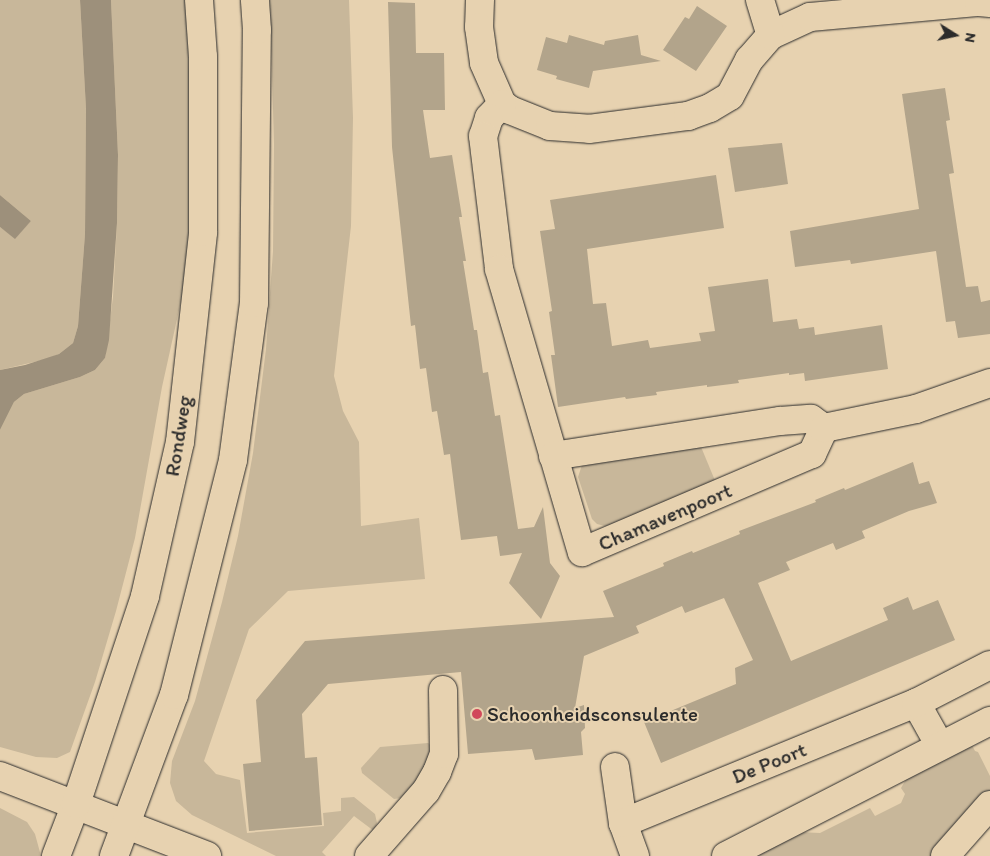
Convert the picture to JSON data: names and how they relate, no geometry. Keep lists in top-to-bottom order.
{
  "streets": {
    "street": ["Rondweg", "Chamavenpoort", "De Poort"]
  },
  "places": ["Schoonheidsconsulente"],
  "north": "right"
}
